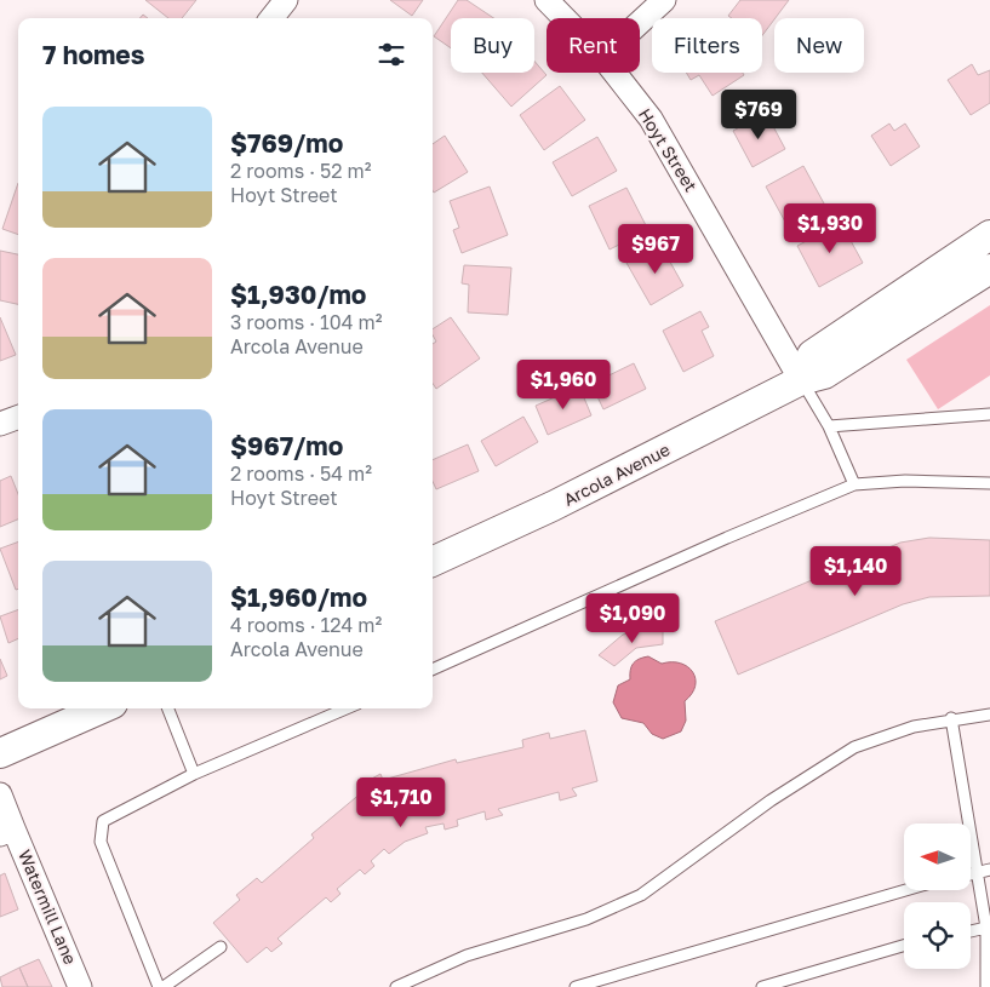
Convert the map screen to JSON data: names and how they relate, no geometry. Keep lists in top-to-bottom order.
{
  "streets": {
    "street": ["Hoyt Street", "Arcola Avenue", "Watermill Lane"]
  },
  "crossings": [
    ["Hoyt Street", "Arcola Avenue"]
  ],
  "north": "left",
  "page": {
    "chip": [
      "Buy",
      "Rent",
      "Filters",
      "New"
    ],
    "heading": "7 homes",
    "price": [
      "$769",
      "$1,930",
      "$967",
      "$1,960",
      "$1,140",
      "$1,090",
      "$1,710"
    ],
    "list": [
      {
        "name": "$769/mo",
        "note": "2 rooms · 52 m² · Hoyt Street"
      },
      {
        "name": "$1,930/mo",
        "note": "3 rooms · 104 m² · Arcola Avenue"
      },
      {
        "name": "$967/mo",
        "note": "2 rooms · 54 m² · Hoyt Street"
      },
      {
        "name": "$1,960/mo",
        "note": "4 rooms · 124 m² · Arcola Avenue"
      }
    ]
  }
}
